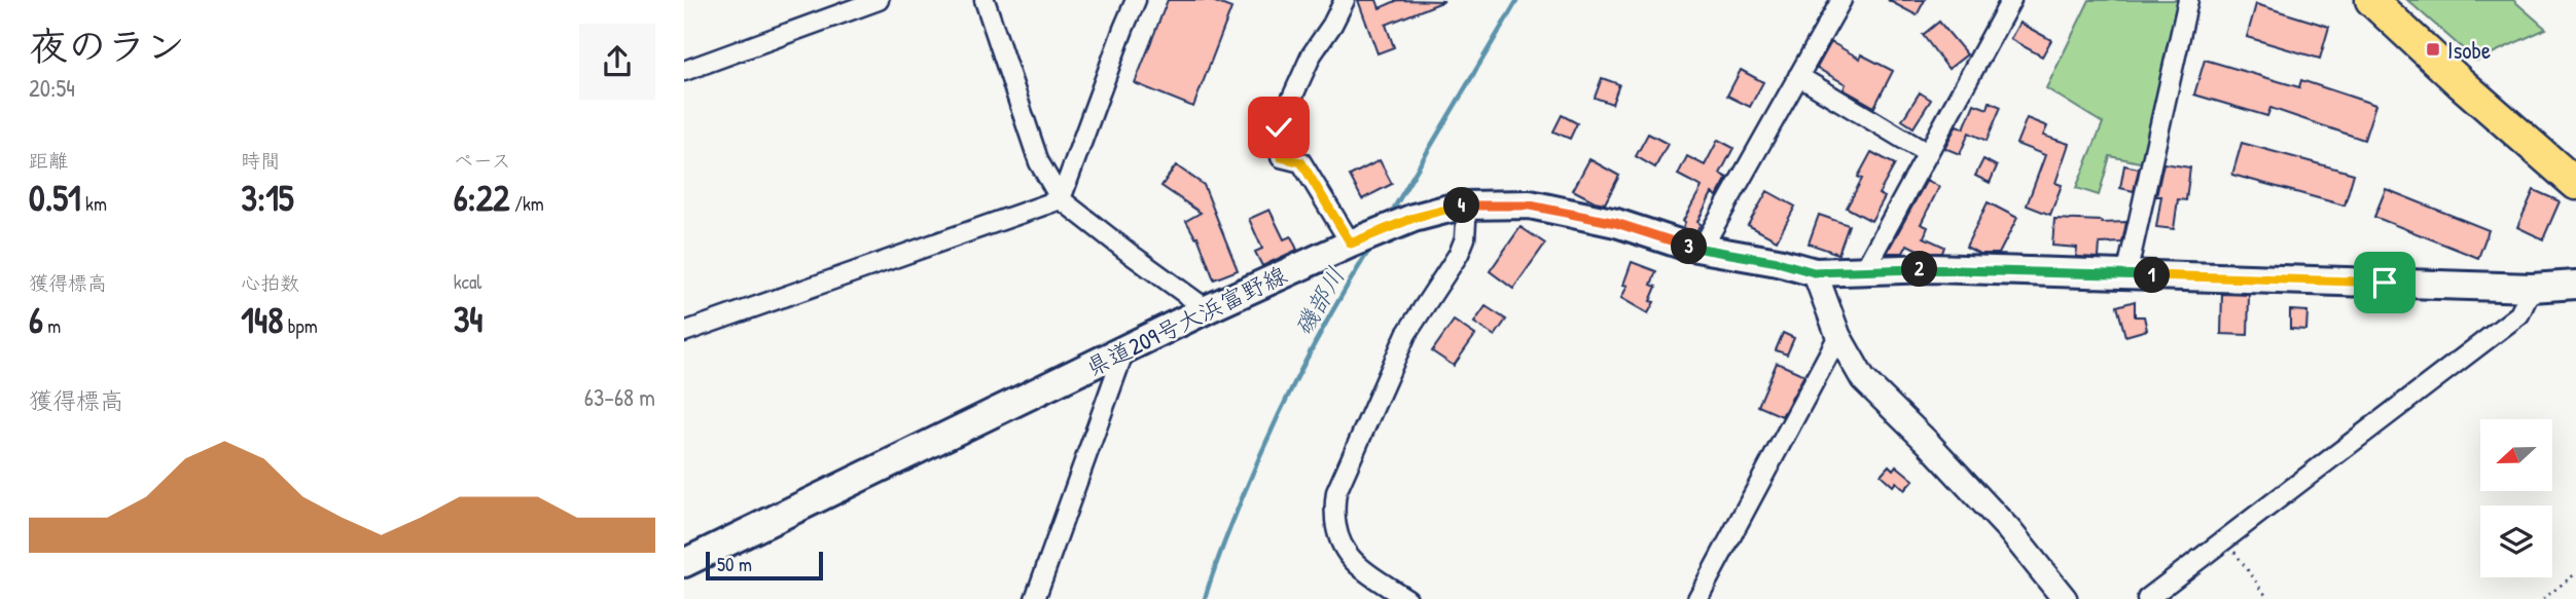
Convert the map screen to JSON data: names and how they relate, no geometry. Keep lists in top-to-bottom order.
{
  "streets": {
    "main road": ["県道209号大浜富野線"]
  },
  "water": ["磯部川"],
  "places": {
    "transit": ["Isobe"]
  },
  "scale_bar": "50 m",
  "north": "left",
  "page": {
    "heading": ["夜のラン", "20:54"],
    "stats": [
      ["距離", "0.51 km"],
      ["時間", "3:15"],
      ["ペース", "6:22 /km"],
      ["獲得標高", "6 m"],
      ["心拍数", "148 bpm"],
      ["kcal", "34"]
    ],
    "pins": [
      "4",
      "3",
      "2",
      "1"
    ],
    "chart": ["獲得標高", "63–68 m"],
    "scale": "50 m"
  }
}
